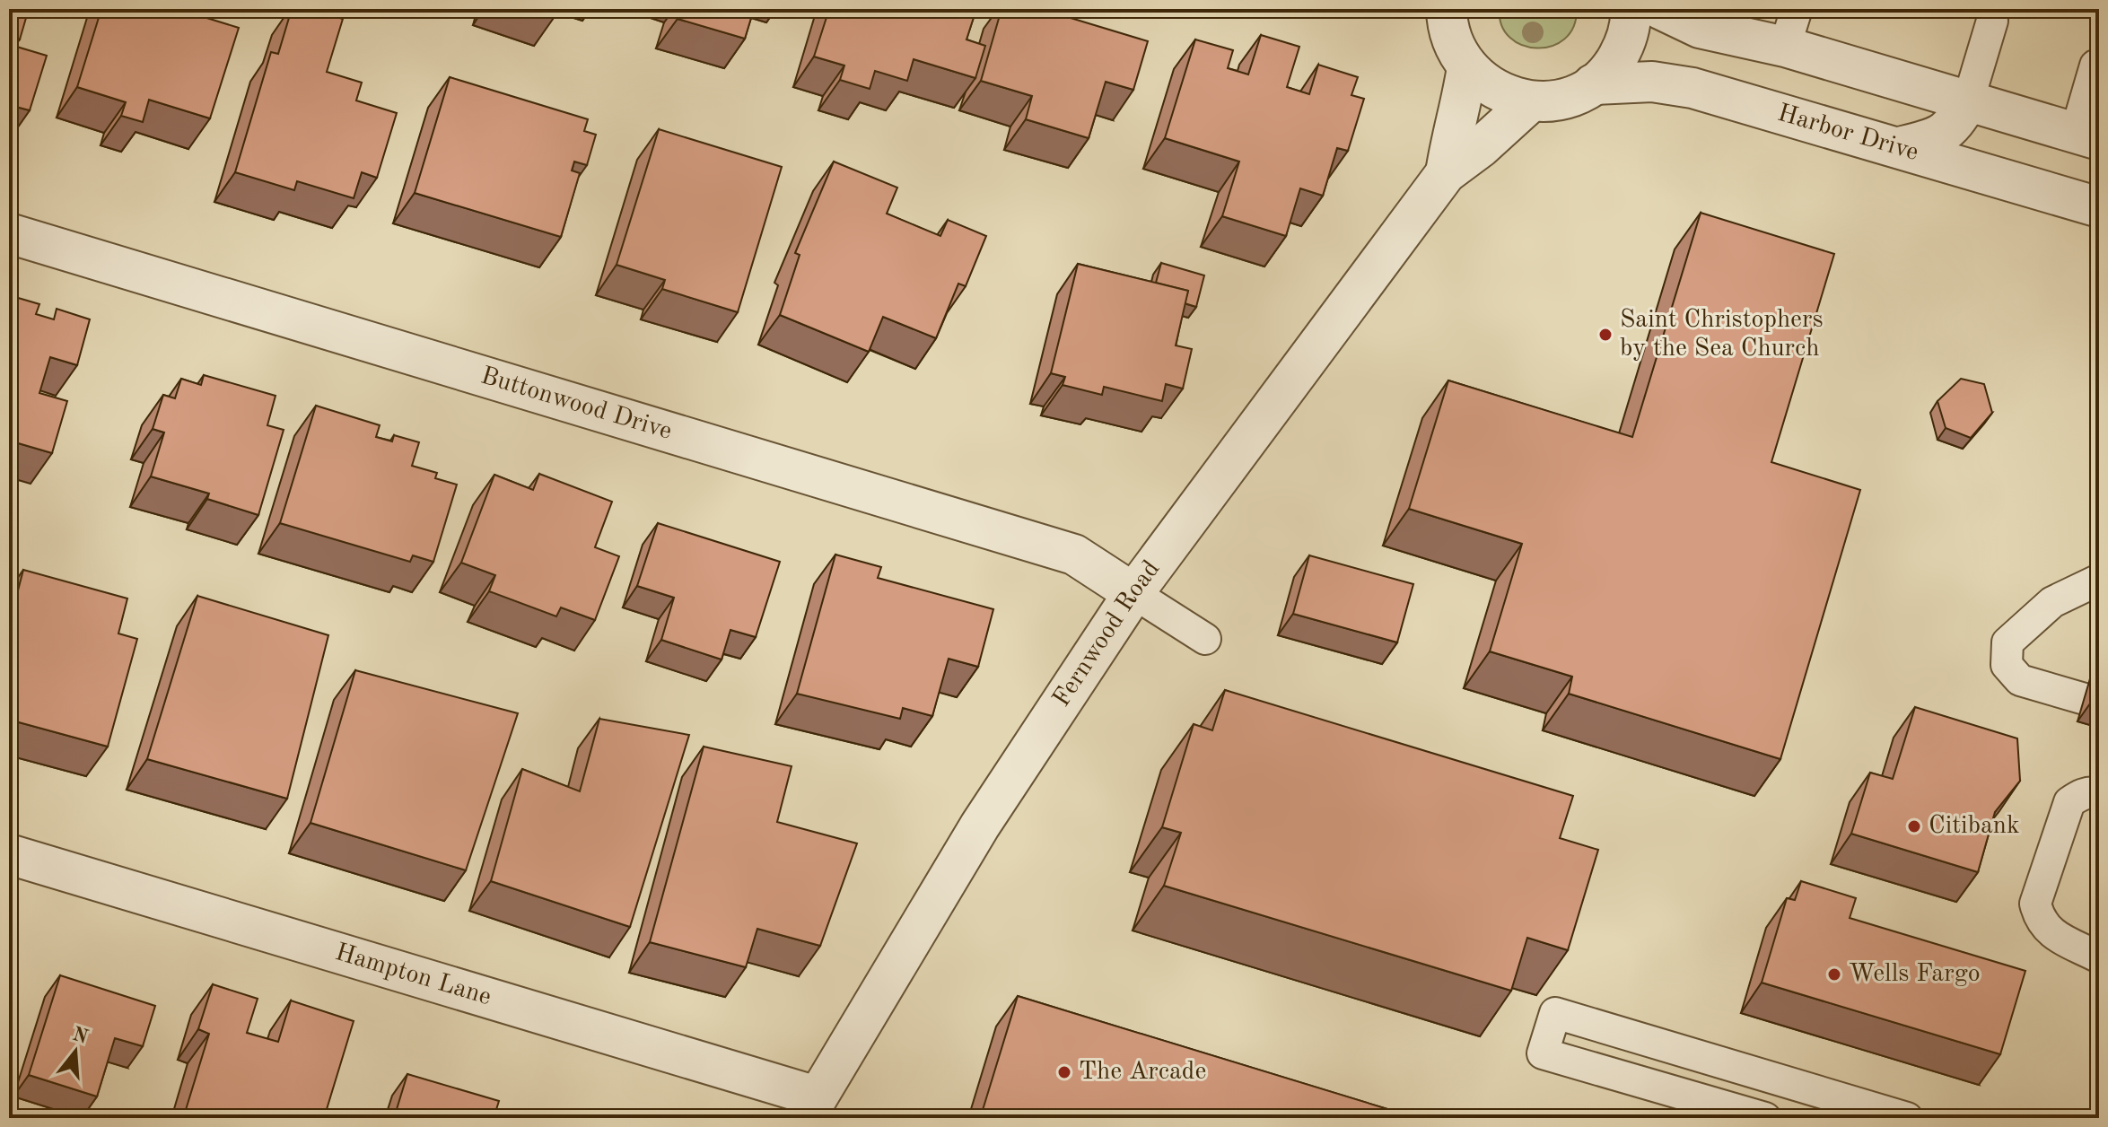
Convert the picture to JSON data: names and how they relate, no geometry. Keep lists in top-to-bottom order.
{
  "streets": {
    "street": [
      "Harbor Drive",
      "Buttonwood Drive",
      "Fernwood Road",
      "Hampton Lane"
    ]
  },
  "crossings": [
    ["Buttonwood Drive", "Fernwood Road"],
    ["Fernwood Road", "Hampton Lane"]
  ],
  "places": [
    "Saint Christophers by the Sea Church",
    "Citibank",
    "Wells Fargo",
    "The Arcade"
  ],
  "north": "top"
}
